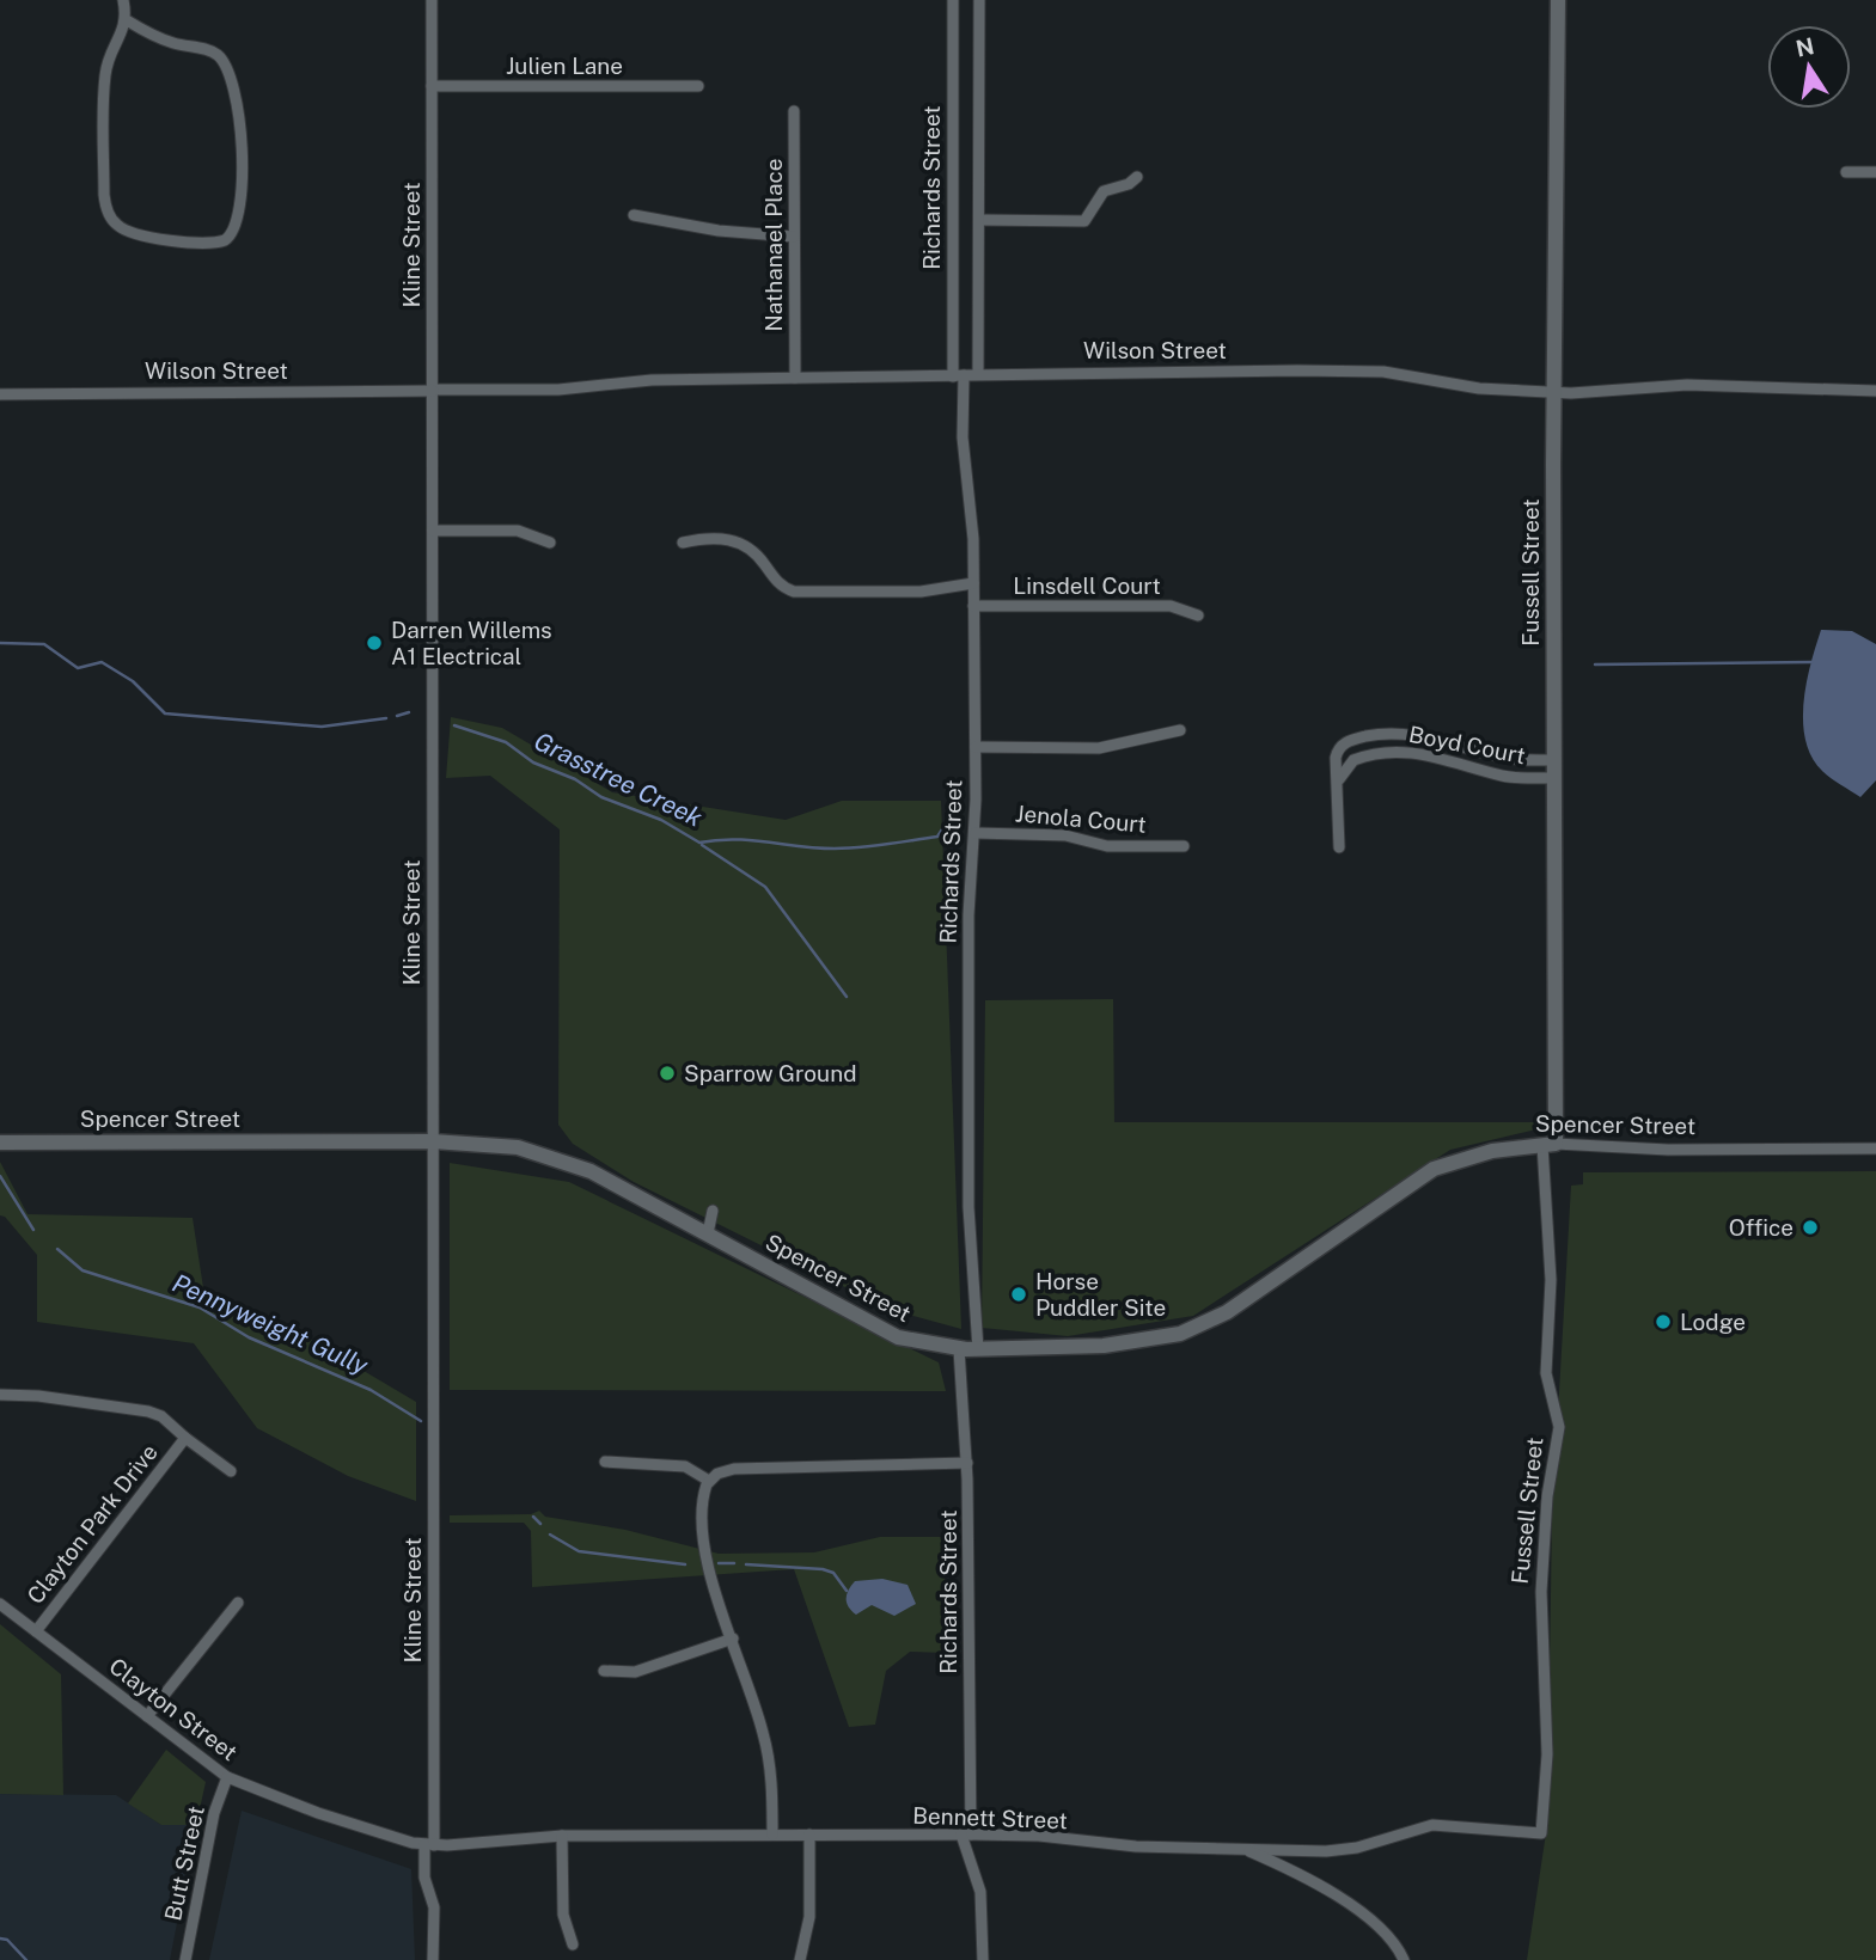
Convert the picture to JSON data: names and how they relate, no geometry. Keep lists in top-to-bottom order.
{
  "streets": {
    "street": [
      "Julien Lane",
      "Richards Street",
      "Kline Street",
      "Nathanael Place",
      "Wilson Street",
      "Fussell Street",
      "Linsdell Court",
      "Boyd Court",
      "Jenola Court",
      "Spencer Street",
      "Clayton Park Drive",
      "Clayton Street",
      "Bennett Street",
      "Butt Street"
    ]
  },
  "crossings": [
    ["Julien Lane", "Kline Street"],
    ["Richards Street", "Wilson Street"],
    ["Richards Street", "Linsdell Court"],
    ["Richards Street", "Jenola Court"],
    ["Richards Street", "Spencer Street"],
    ["Richards Street", "Bennett Street"],
    ["Kline Street", "Wilson Street"],
    ["Kline Street", "Spencer Street"],
    ["Kline Street", "Clayton Street"],
    ["Kline Street", "Bennett Street"],
    ["Nathanael Place", "Wilson Street"],
    ["Wilson Street", "Fussell Street"],
    ["Fussell Street", "Boyd Court"],
    ["Fussell Street", "Spencer Street"],
    ["Fussell Street", "Bennett Street"],
    ["Clayton Park Drive", "Clayton Street"],
    ["Clayton Street", "Bennett Street"],
    ["Clayton Street", "Butt Street"]
  ],
  "water": ["Grasstree Creek", "Pennyweight Gully"],
  "places": [
    "Darren Willems A1 Electrical",
    "Sparrow Ground",
    "Office",
    "Horse Puddler Site",
    "Lodge"
  ],
  "north": "top"
}
